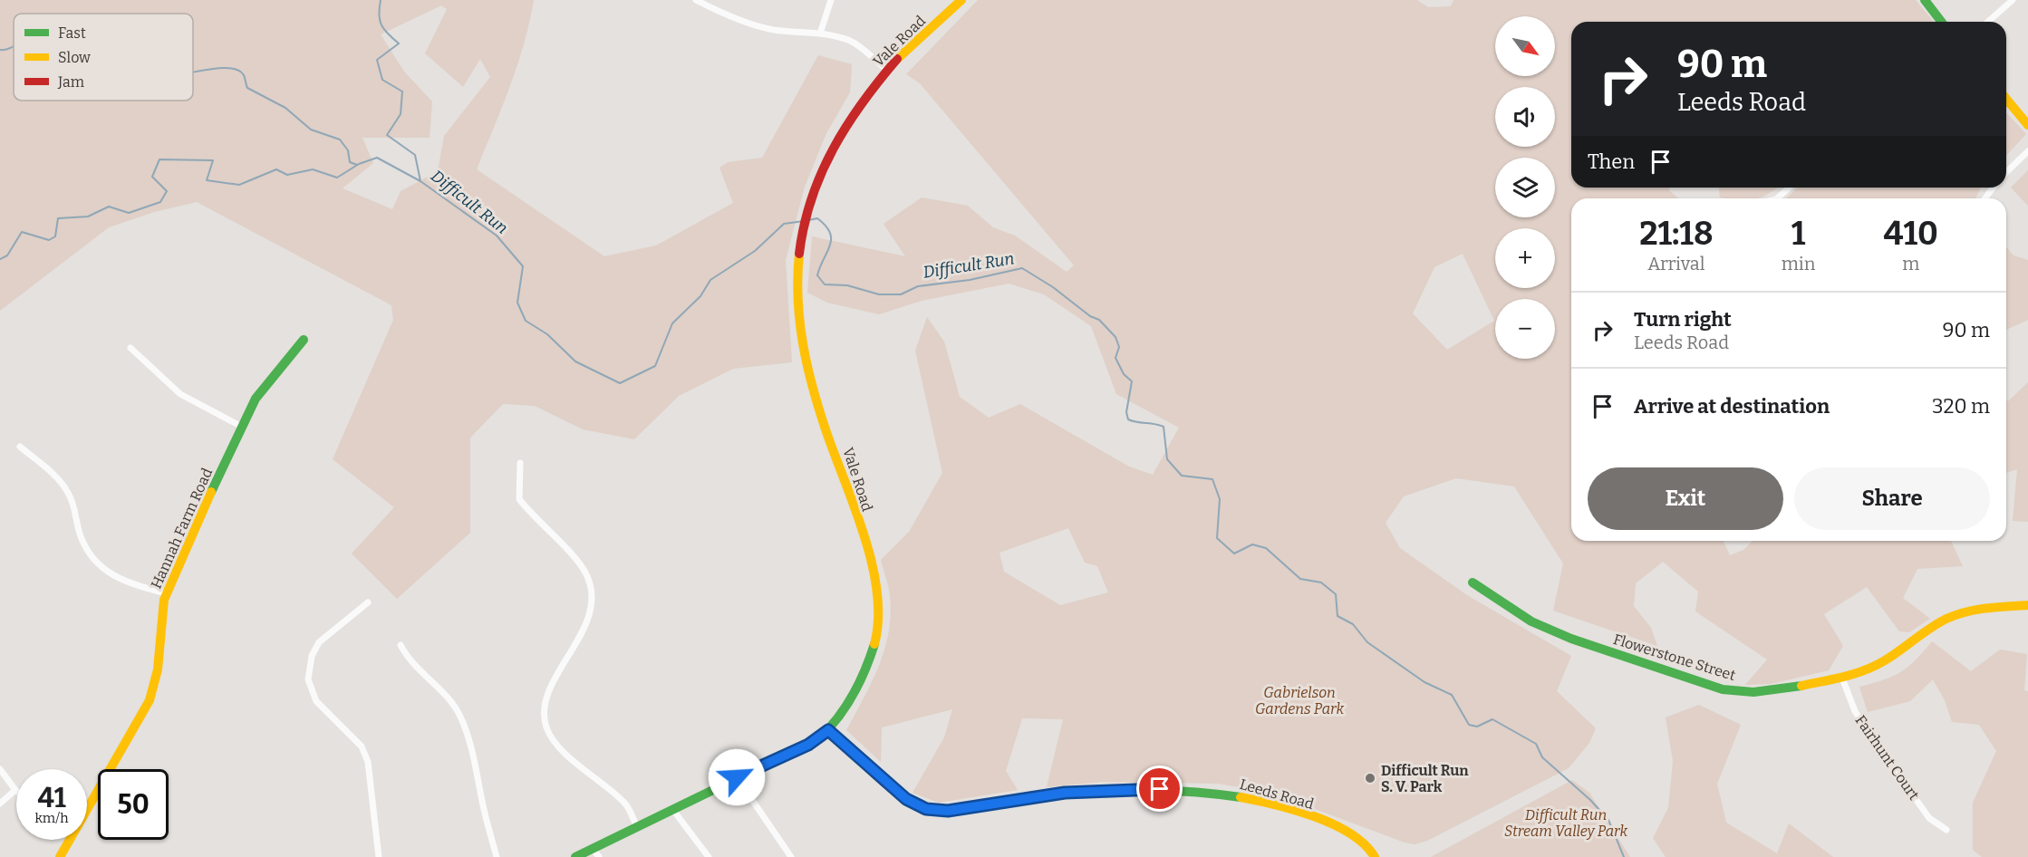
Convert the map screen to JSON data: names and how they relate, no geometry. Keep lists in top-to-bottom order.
{
  "streets": {
    "street": [
      "Vale Road",
      "Hannah Farm Road",
      "Flowerstone Street",
      "Fairhunt Court",
      "Leeds Road"
    ]
  },
  "crossings": [
    ["Vale Road", "Leeds Road"],
    ["Flowerstone Street", "Fairhunt Court"]
  ],
  "water": ["Difficult Run"],
  "parks": ["Gabrielson Gardens Park", "Difficult Run Stream Valley Park"],
  "places": ["Difficult Run S. V. Park"],
  "legend": ["Fast", "Slow", "Jam"],
  "north": "bottom right",
  "page": {
    "map_buttons": ["+", "−"],
    "turn": ["90 m", "Leeds Road"],
    "then": "Then",
    "eta": [
      "21:18",
      "Arrival",
      "1",
      "min",
      "410",
      "m"
    ],
    "list": [
      {
        "name": "Turn right",
        "note": "Leeds Road",
        "value": "90 m"
      },
      {
        "name": "Arrive at destination",
        "value": "320 m"
      }
    ],
    "buttons": ["Exit", "Share"],
    "speed": "41 km/h",
    "limit": "50"
  }
}
